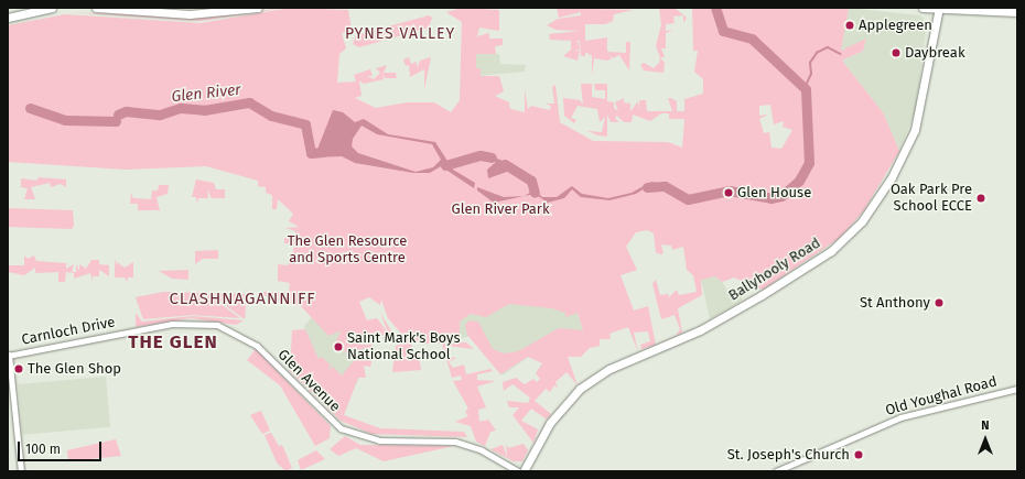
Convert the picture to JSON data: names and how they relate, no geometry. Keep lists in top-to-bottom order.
{
  "streets": {
    "main road": ["Ballyhooly Road"],
    "street": ["Carnloch Drive", "Glen Avenue", "Old Youghal Road"]
  },
  "crossings": [
    ["Carnloch Drive", "Glen Avenue"]
  ],
  "districts": ["PYNES VALLEY", "CLASHNAGANNIFF", "THE GLEN"],
  "water": ["Glen River"],
  "parks": ["Glen River Park", "The Glen Resource and Sports Centre"],
  "places": [
    "Applegreen",
    "Daybreak",
    "Glen House",
    "Oak Park Pre School ECCE",
    "St Anthony",
    "Saint Mark's Boys National School",
    "The Glen Shop",
    "St. Joseph's Church"
  ],
  "scale_bar": "100 m",
  "north": "top"
}
